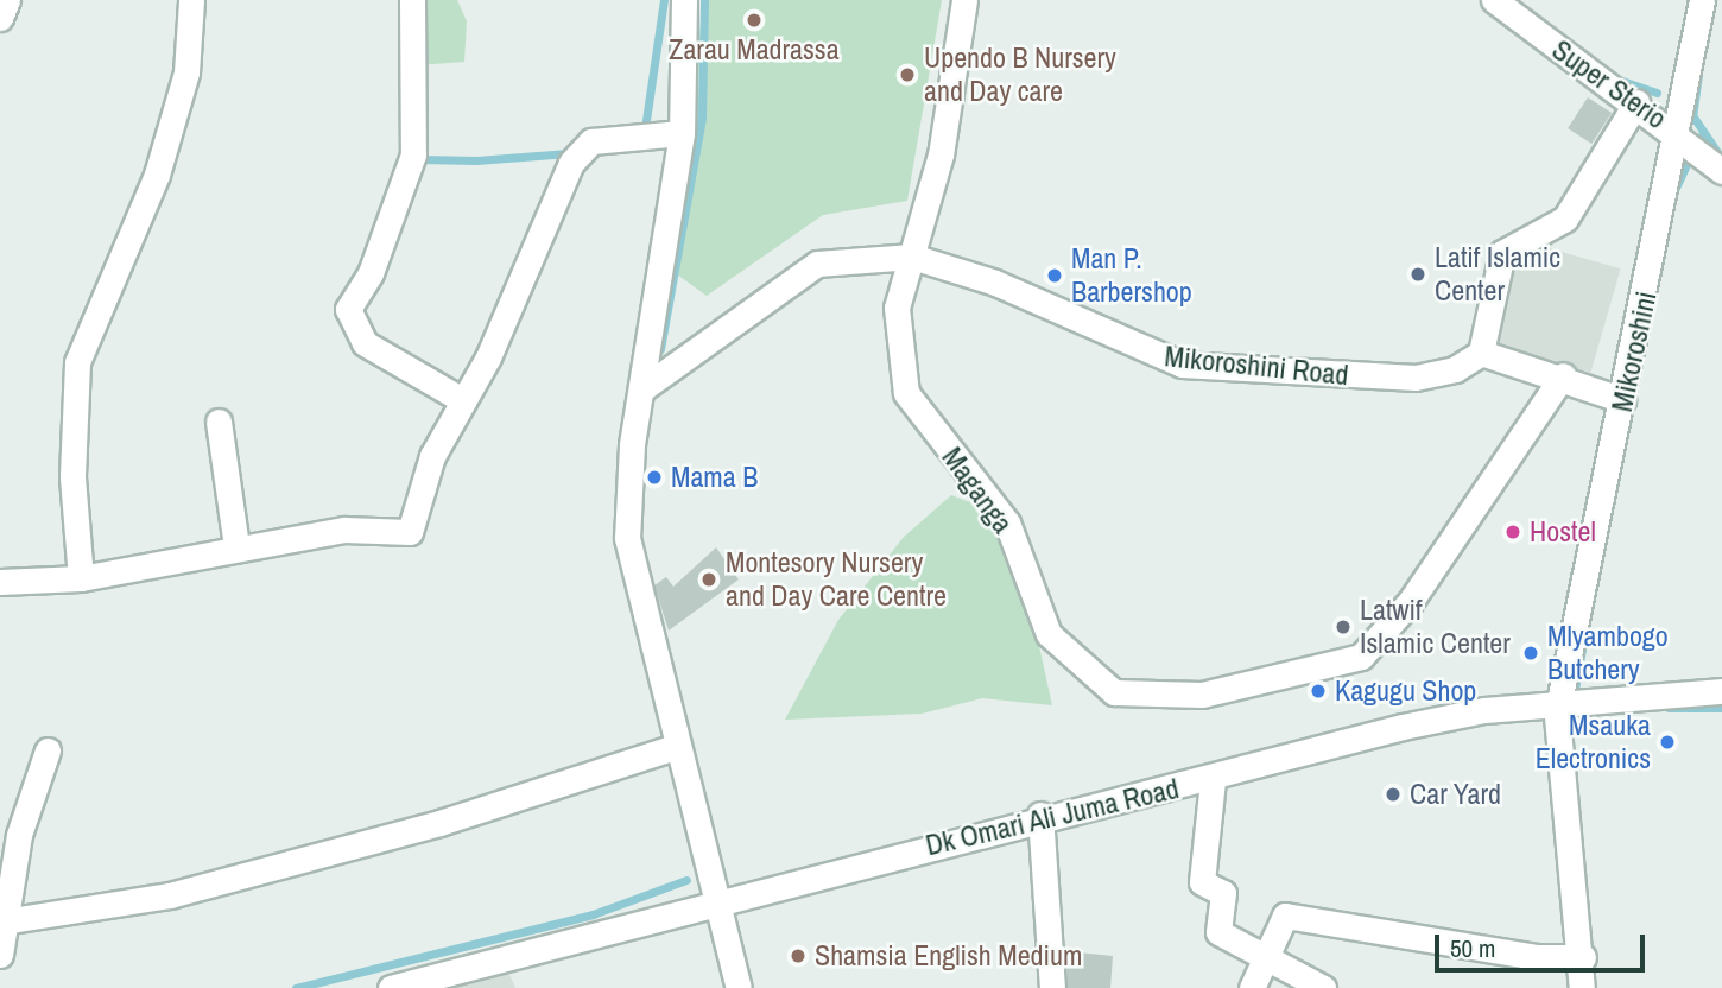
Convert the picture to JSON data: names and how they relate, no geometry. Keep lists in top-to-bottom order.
{
  "streets": {
    "street": [
      "Super Sterio",
      "Mikoroshini",
      "Mikoroshini Road",
      "Maganga",
      "Dk Omari Ali Juma Road"
    ]
  },
  "crossings": [
    ["Super Sterio", "Mikoroshini"],
    ["Mikoroshini", "Dk Omari Ali Juma Road"],
    ["Mikoroshini Road", "Maganga"]
  ],
  "places": [
    "Zarau Madrassa",
    "Upendo B Nursery and Day care",
    "Latif Islamic Center",
    "Man P. Barbershop",
    "Mama B",
    "Hostel",
    "Montesory Nursery and Day Care Centre",
    "Latwif Islamic Center",
    "Mlyambogo Butchery",
    "Kagugu Shop",
    "Msauka Electronics",
    "Car Yard",
    "Shamsia English Medium"
  ],
  "scale_bar": "50 m"
}
